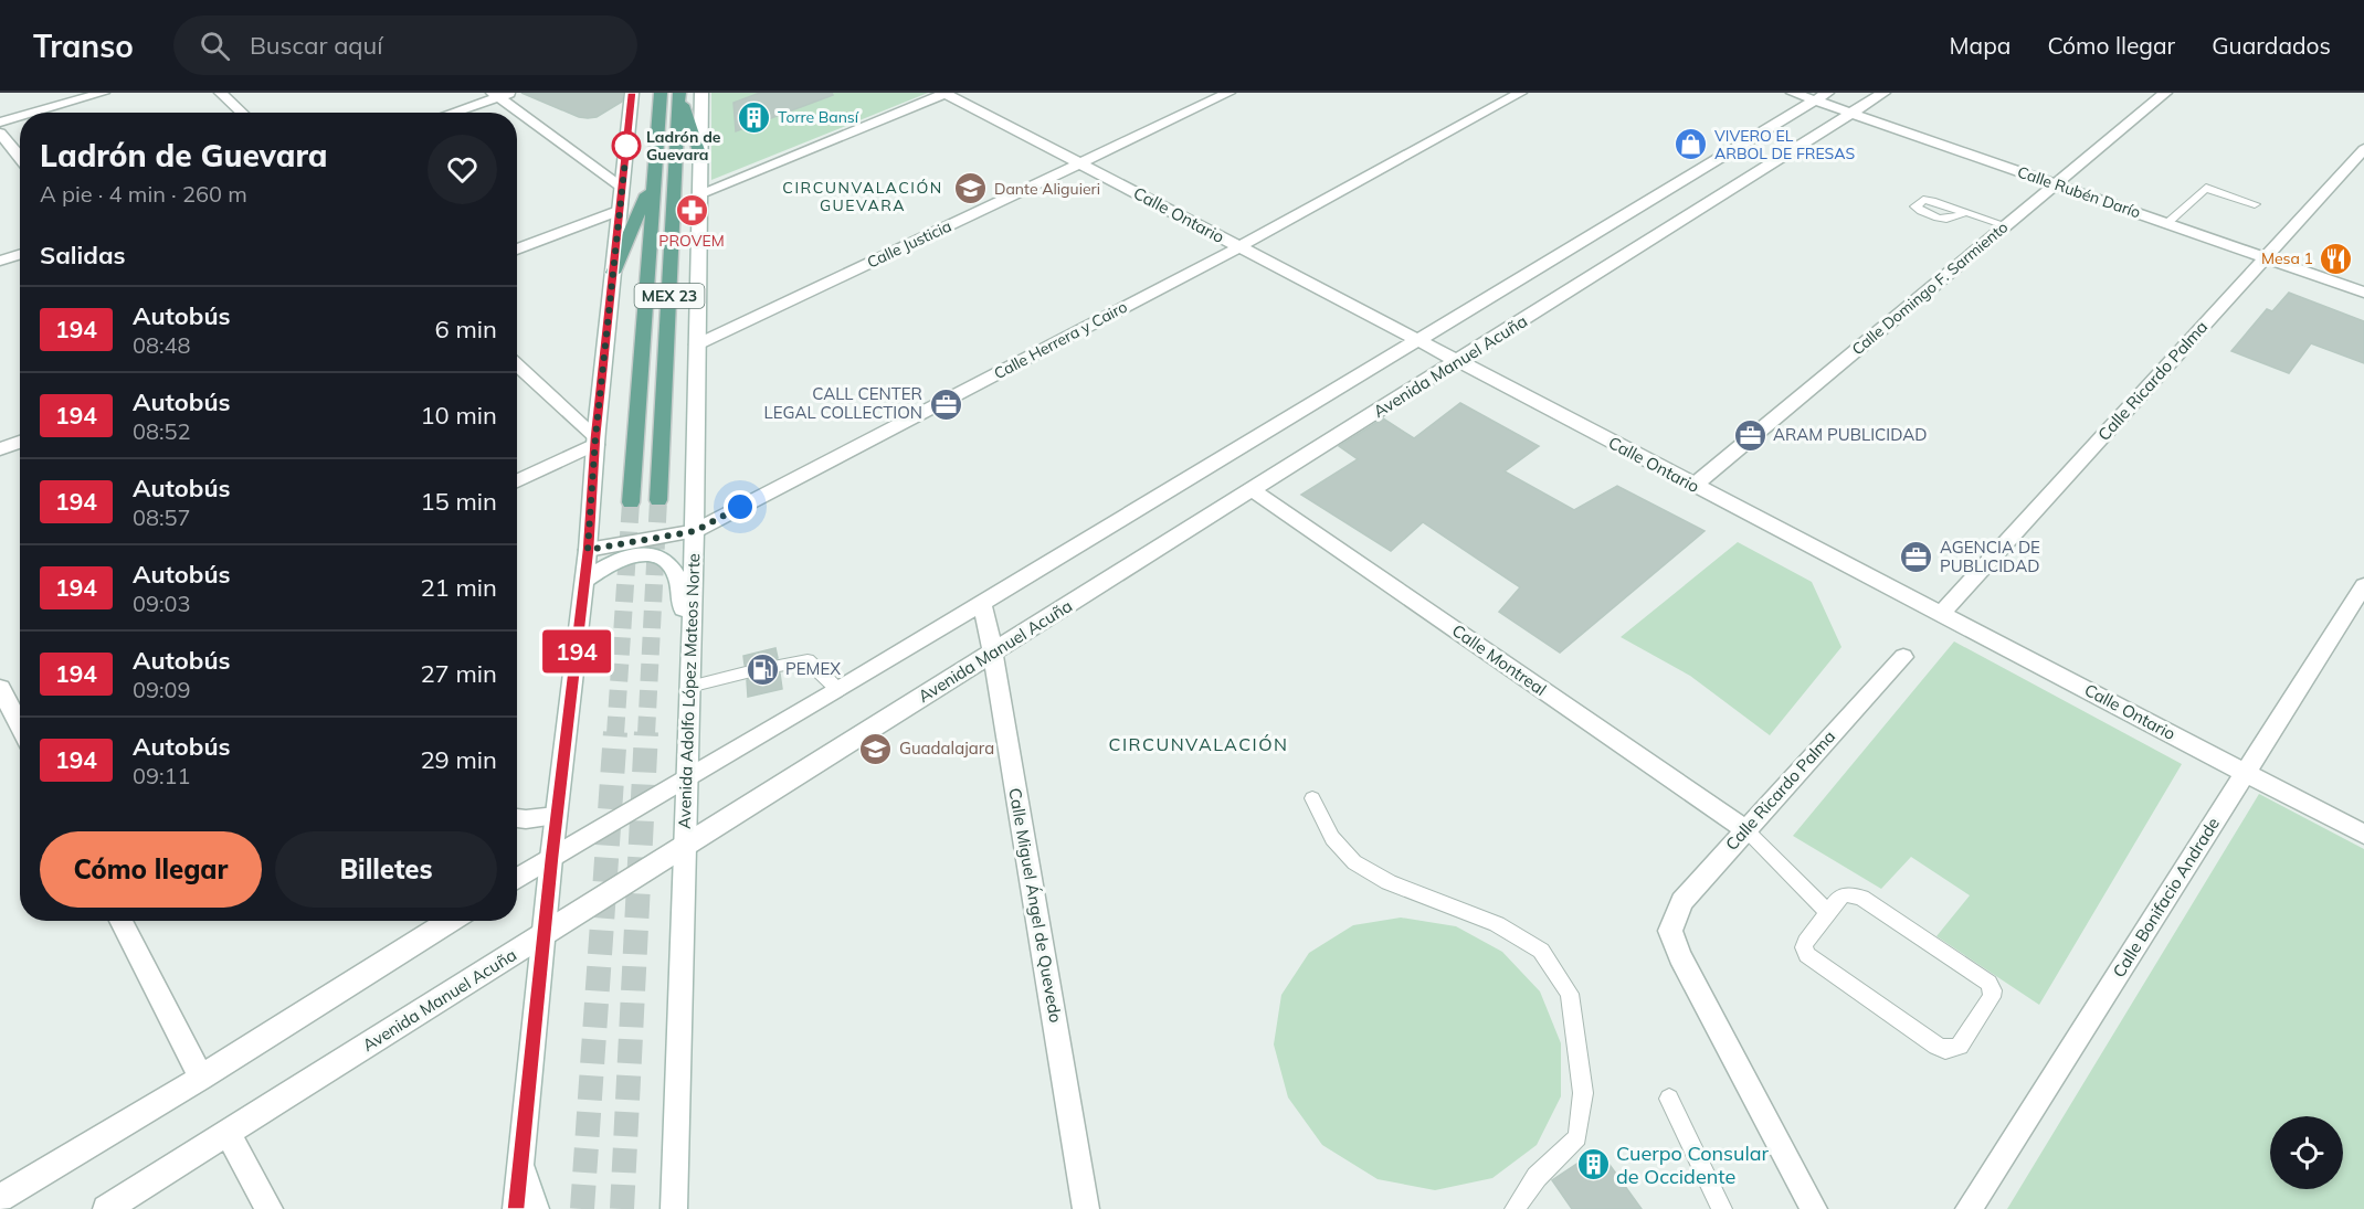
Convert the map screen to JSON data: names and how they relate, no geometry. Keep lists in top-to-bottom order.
{
  "streets": {
    "main road": ["MEX 23"],
    "street": [
      "Calle Rubén Darío",
      "Calle Ontario",
      "Calle Justicia",
      "Calle Domingo F. Sarmiento",
      "Calle Herrera y Cairo",
      "Avenida Manuel Acuña",
      "Calle Ricardo Palma",
      "Calle Montreal",
      "Avenida Adolfo López Mateos Norte",
      "Calle Bonifacio Andrade",
      "Calle Miguel Ángel de Quevedo"
    ]
  },
  "crossings": [
    ["Calle Rubén Darío", "Calle Domingo F. Sarmiento"],
    ["Calle Rubén Darío", "Avenida Manuel Acuña"],
    ["Calle Rubén Darío", "Calle Ricardo Palma"],
    ["Calle Ontario", "Calle Justicia"],
    ["Calle Ontario", "Calle Domingo F. Sarmiento"],
    ["Calle Ontario", "Calle Herrera y Cairo"],
    ["Calle Ontario", "Avenida Manuel Acuña"],
    ["Calle Ontario", "Calle Ricardo Palma"],
    ["Calle Ontario", "Calle Bonifacio Andrade"],
    ["Calle Justicia", "Avenida Adolfo López Mateos Norte"],
    ["Calle Herrera y Cairo", "Avenida Adolfo López Mateos Norte"],
    ["Avenida Manuel Acuña", "Calle Montreal"],
    ["Avenida Manuel Acuña", "Avenida Adolfo López Mateos Norte"],
    ["Avenida Manuel Acuña", "Calle Miguel Ángel de Quevedo"],
    ["Calle Ricardo Palma", "Calle Montreal"]
  ],
  "districts": ["CIRCUNVALACIÓN GUEVARA", "CIRCUNVALACIÓN"],
  "places": {
    "building": ["Torre Bansí", "Cuerpo Consular de Occidente"],
    "shop": ["VIVERO EL ARBOL DE FRESAS"],
    "other": ["Ladrón de Guevara"],
    "school or university": ["Dante Aliguieri", "Guadalajara"],
    "pharmacy": ["PROVEM"],
    "restaurant": ["Mesa 1"],
    "office": ["CALL CENTER LEGAL COLLECTION", "ARAM PUBLICIDAD", "AGENCIA DE PUBLICIDAD"],
    "fuel station": ["PEMEX"]
  },
  "lines": ["bus line 194"],
  "page": {
    "header": "Transo",
    "search": "Buscar aquí",
    "nav": ["Mapa", "Cómo llegar", "Guardados"],
    "on_map": "194",
    "heading": [
      ["Ladrón de Guevara", "A pie · 4 min · 260 m"],
      "Salidas"
    ],
    "list": [
      {
        "mark": "194",
        "name": "Autobús",
        "note": "08:48",
        "value": "6 min"
      },
      {
        "mark": "194",
        "name": "Autobús",
        "note": "08:52",
        "value": "10 min"
      },
      {
        "mark": "194",
        "name": "Autobús",
        "note": "08:57",
        "value": "15 min"
      },
      {
        "mark": "194",
        "name": "Autobús",
        "note": "09:03",
        "value": "21 min"
      },
      {
        "mark": "194",
        "name": "Autobús",
        "note": "09:09",
        "value": "27 min"
      },
      {
        "mark": "194",
        "name": "Autobús",
        "note": "09:11",
        "value": "29 min"
      }
    ],
    "buttons": ["Cómo llegar", "Billetes"]
  }
}
